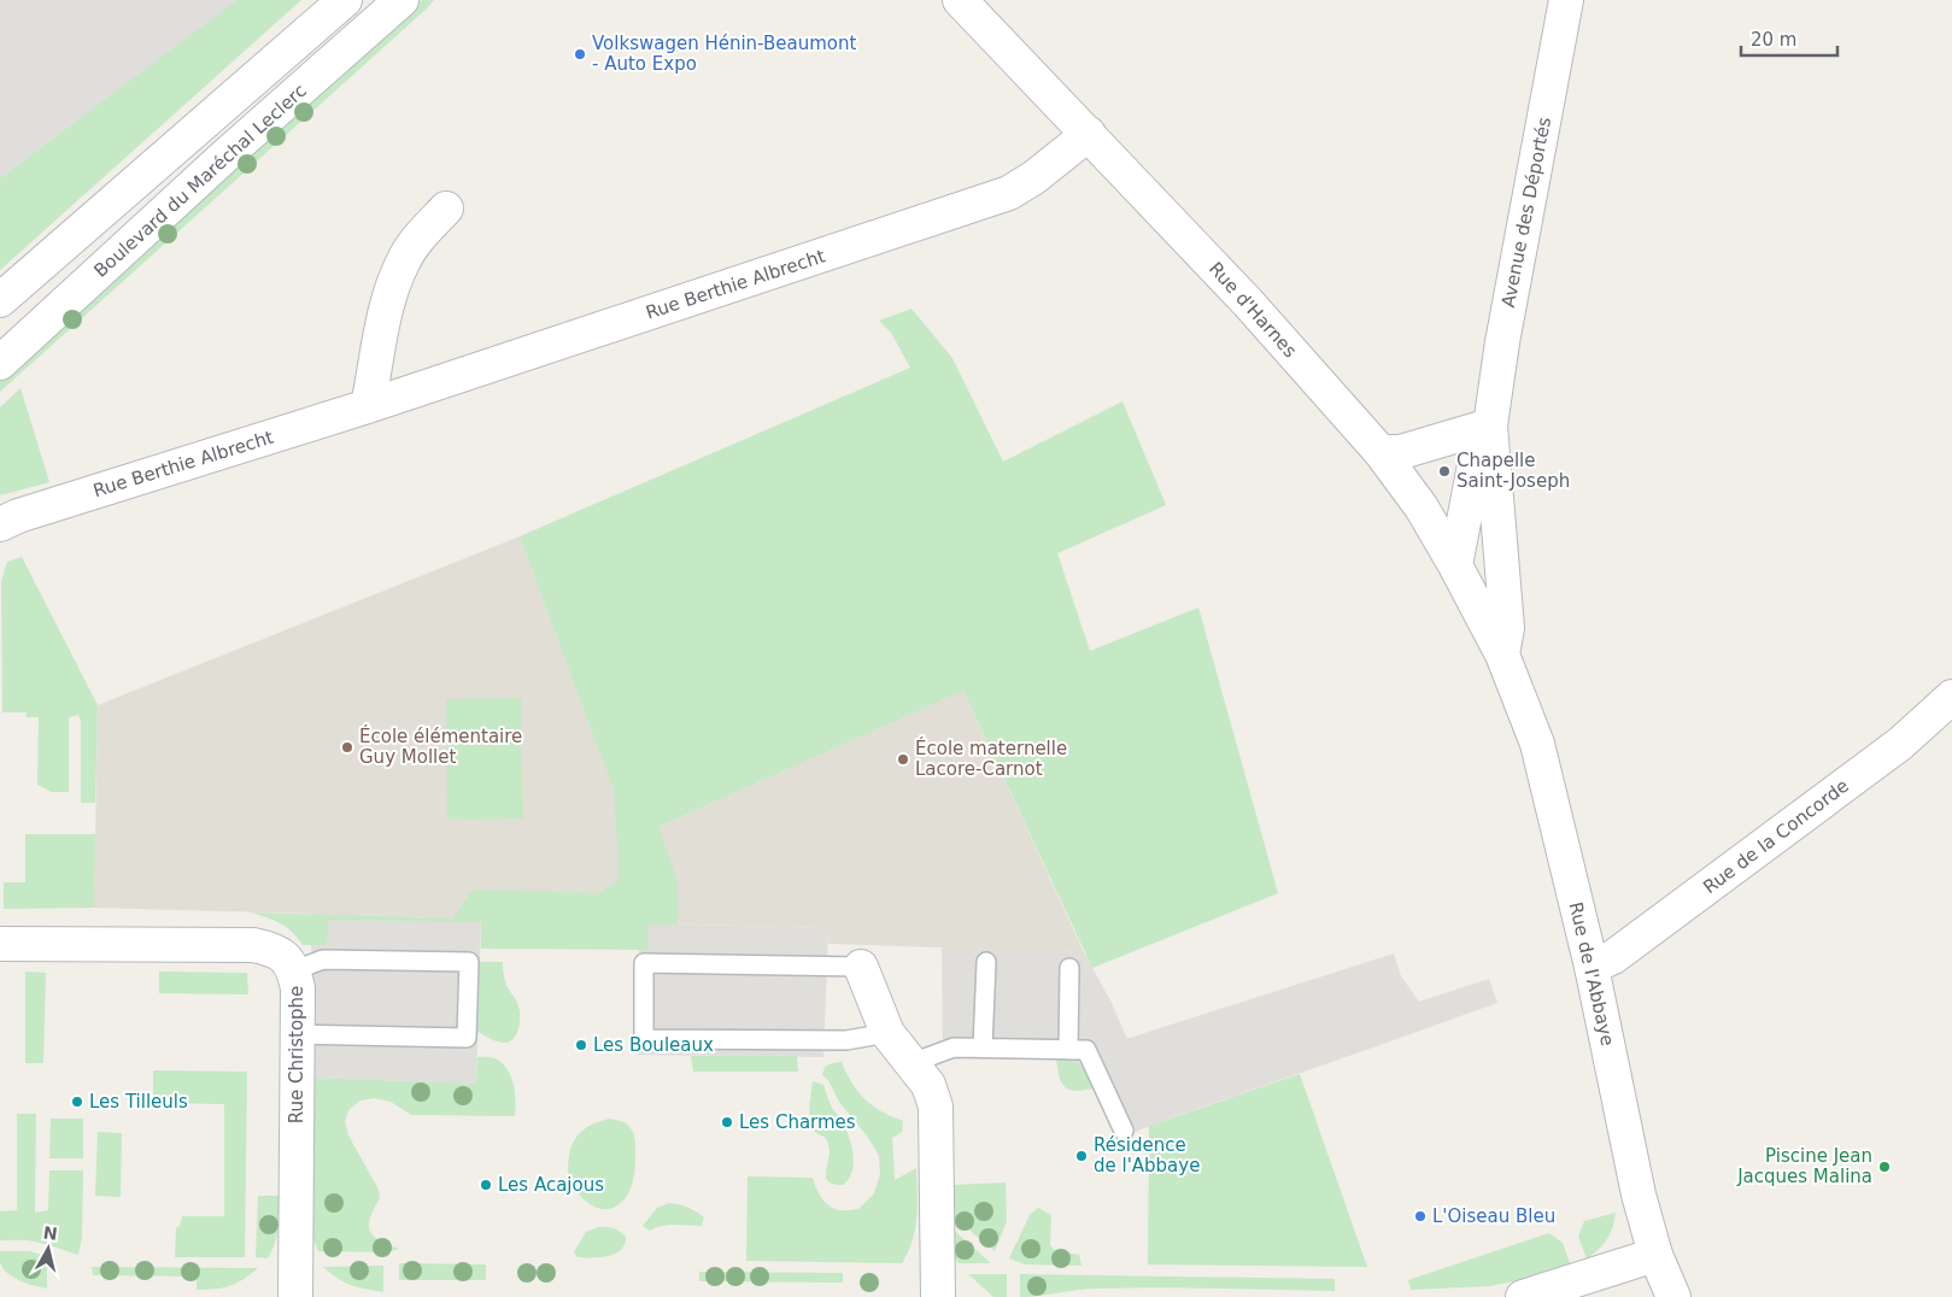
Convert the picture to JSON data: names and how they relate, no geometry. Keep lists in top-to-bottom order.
{
  "streets": {
    "street": [
      "Boulevard du Maréchal Leclerc",
      "Avenue des Déportés",
      "Rue Berthie Albrecht",
      "Rue d'Harnes",
      "Rue de la Concorde",
      "Rue de l'Abbaye",
      "Rue Christophe"
    ]
  },
  "crossings": [
    ["Avenue des Déportés", "Rue d'Harnes"],
    ["Avenue des Déportés", "Rue de l'Abbaye"],
    ["Rue Berthie Albrecht", "Rue d'Harnes"],
    ["Rue d'Harnes", "Rue de l'Abbaye"],
    ["Rue de la Concorde", "Rue de l'Abbaye"]
  ],
  "places": [
    "Volkswagen Hénin-Beaumont - Auto Expo",
    "Chapelle Saint-Joseph",
    "École élémentaire Guy Mollet",
    "École maternelle Lacore-Carnot",
    "Les Bouleaux",
    "Les Tilleuls",
    "Les Charmes",
    "Résidence de l'Abbaye",
    "Piscine Jean Jacques Malina",
    "Les Acajous",
    "L'Oiseau Bleu"
  ],
  "scale_bar": "20 m",
  "north": "top"
}
